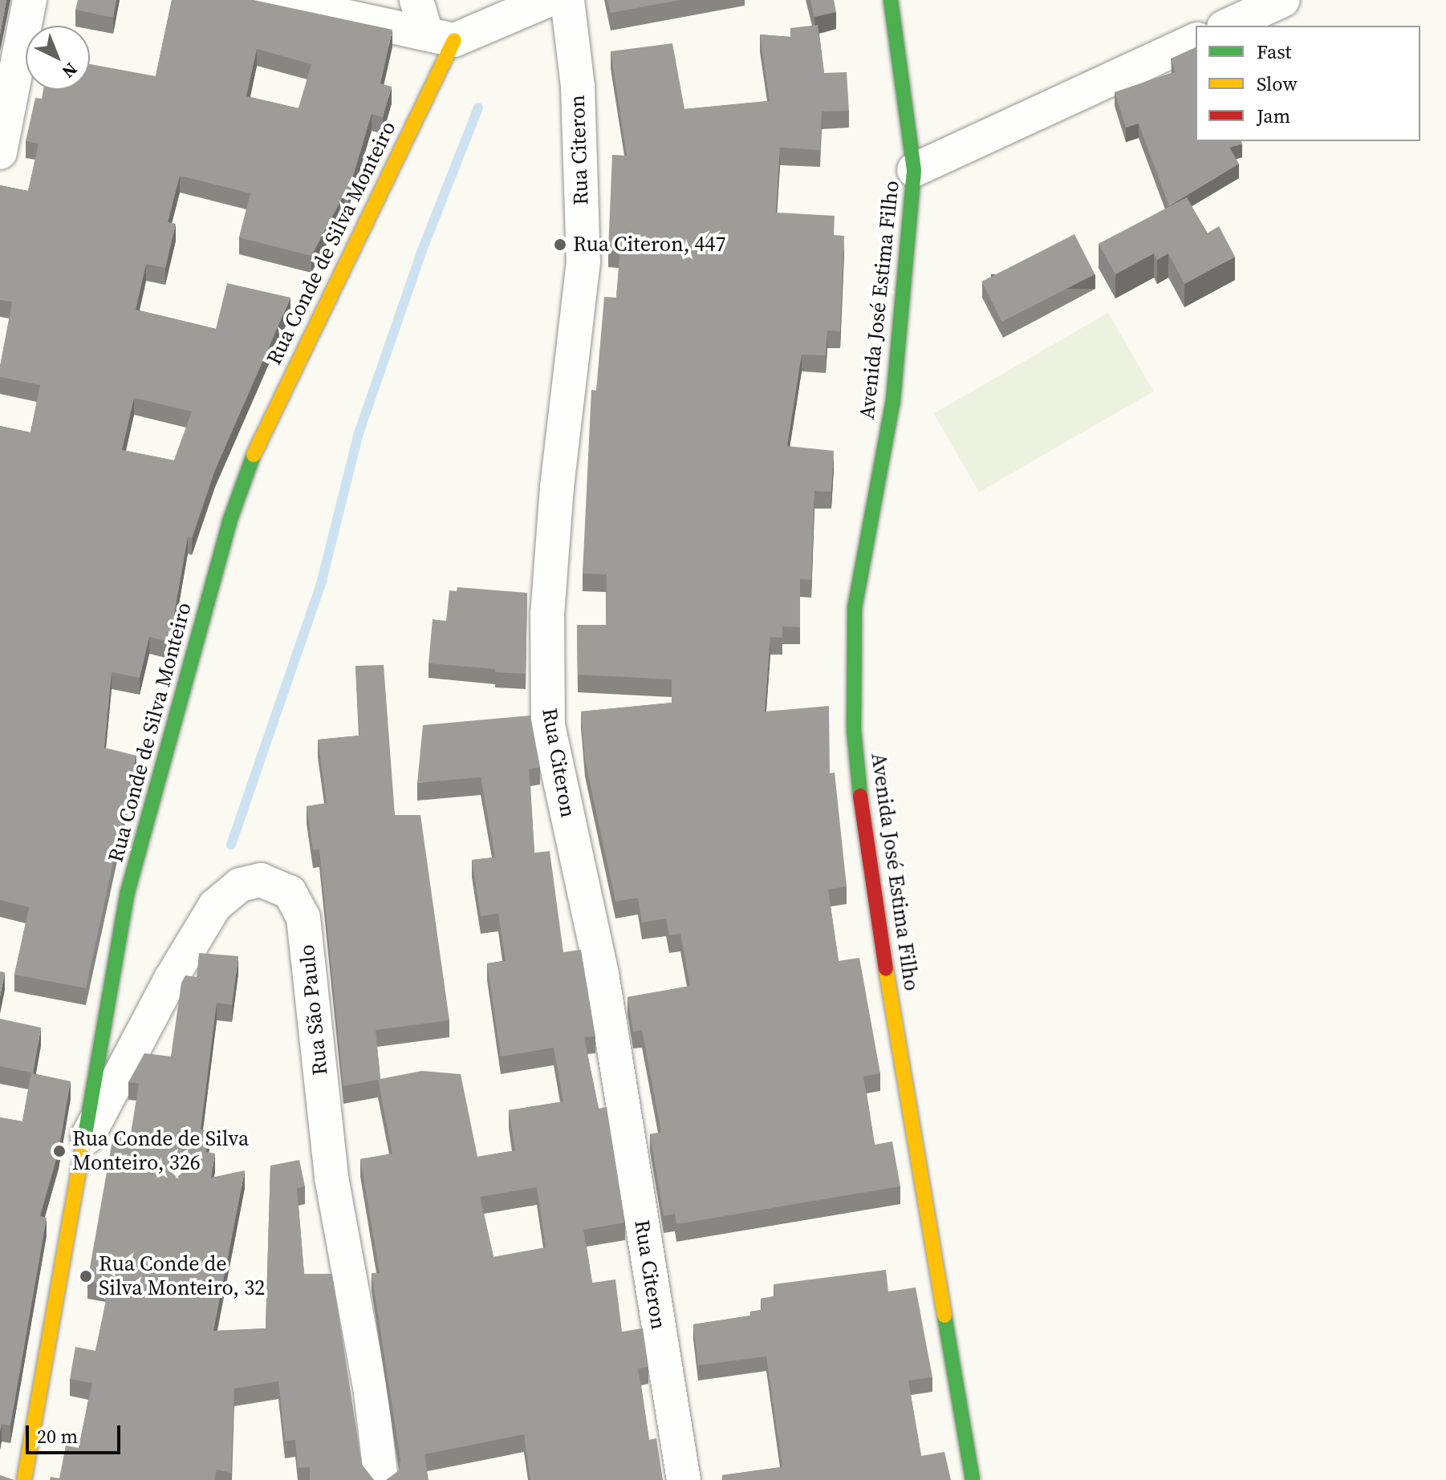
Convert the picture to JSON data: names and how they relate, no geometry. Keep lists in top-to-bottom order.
{
  "streets": {
    "street": [
      "Rua Citeron",
      "Rua Conde de Silva Monteiro",
      "Avenida José Estima Filho",
      "Rua São Paulo"
    ]
  },
  "crossings": [
    ["Rua Conde de Silva Monteiro", "Rua São Paulo"]
  ],
  "places": ["Rua Citeron, 447", "Rua Conde de Silva Monteiro, 326", "Rua Conde de Silva Monteiro, 32"],
  "legend": ["Fast", "Slow", "Jam"],
  "scale_bar": "20 m",
  "north": "bottom right"
}
